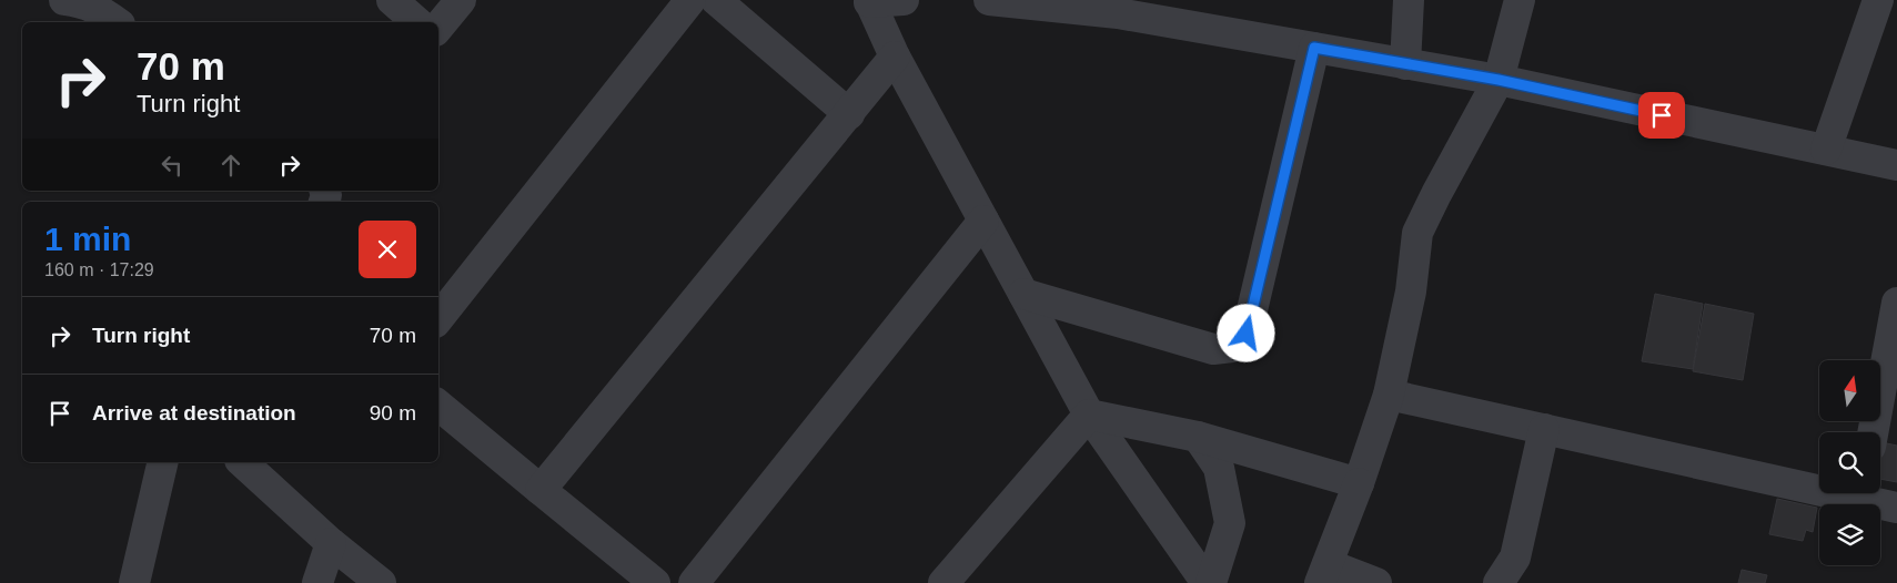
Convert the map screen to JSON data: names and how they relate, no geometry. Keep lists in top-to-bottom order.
{
  "north": "top",
  "page": {
    "turn": ["70 m", "Turn right"],
    "heading": ["1 min", "160 m · 17:29"],
    "list": [
      {
        "name": "Turn right",
        "value": "70 m"
      },
      {
        "name": "Arrive at destination",
        "value": "90 m"
      }
    ]
  }
}
